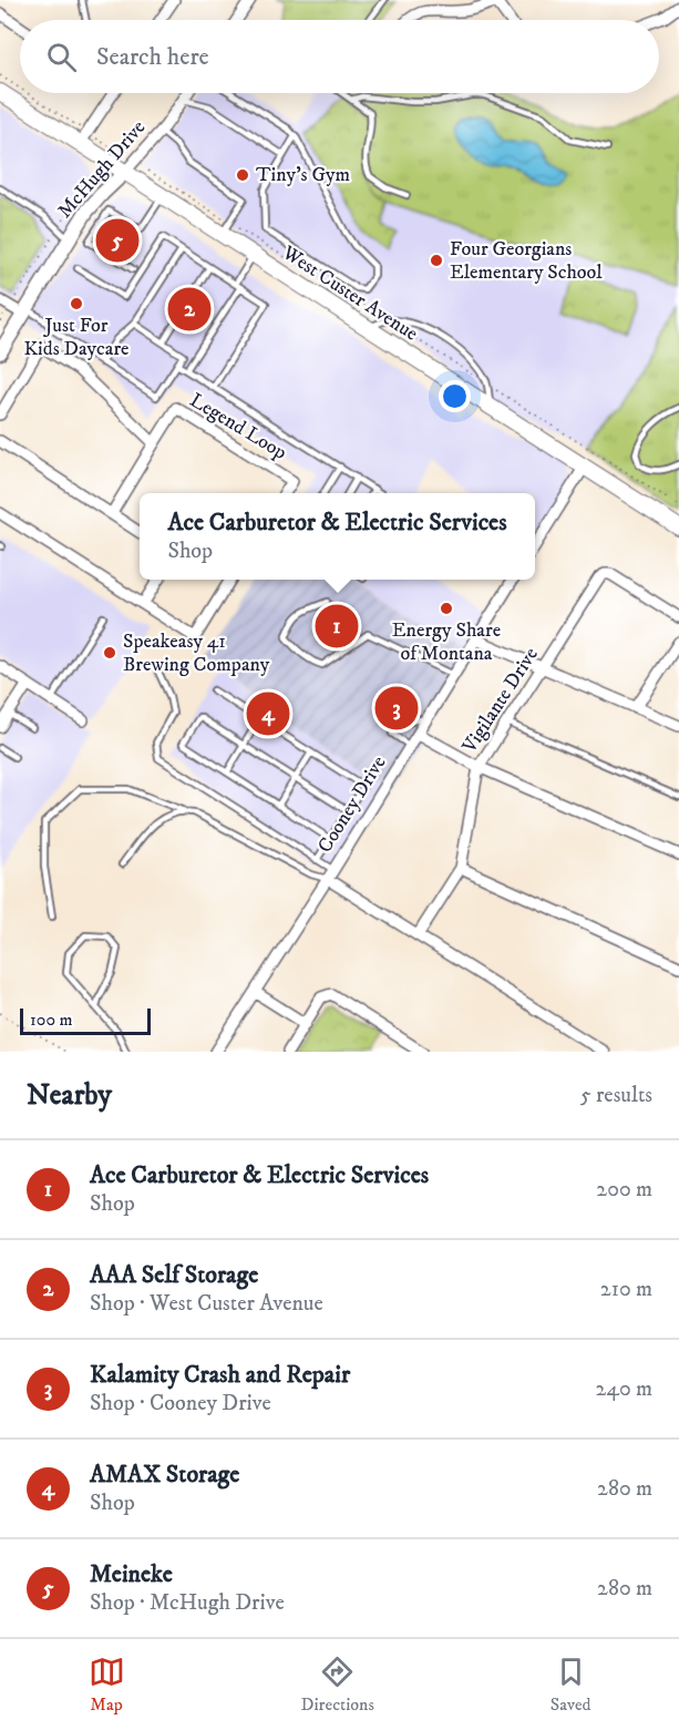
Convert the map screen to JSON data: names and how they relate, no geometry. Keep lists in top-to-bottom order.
{
  "streets": {
    "main road": ["West Custer Avenue"],
    "street": [
      "McHugh Drive",
      "Legend Loop",
      "Vigilante Drive",
      "Cooney Drive"
    ]
  },
  "crossings": [
    ["McHugh Drive", "West Custer Avenue"]
  ],
  "places": [
    "Tiny's Gym",
    "Four Georgians Elementary School",
    "Just For Kids Daycare",
    "Energy Share of Montana",
    "Speakeasy 41 Brewing Company"
  ],
  "scale_bar": "100 m",
  "page": {
    "search": "Search here",
    "pins": [
      "5",
      "2",
      "1",
      "3",
      "4"
    ],
    "popup": ["Ace Carburetor & Electric Services", "Shop"],
    "scale": "100 m",
    "heading": ["Nearby", "5 results"],
    "list": [
      {
        "mark": "1",
        "name": "Ace Carburetor & Electric Services",
        "note": "Shop",
        "value": "200 m"
      },
      {
        "mark": "2",
        "name": "AAA Self Storage",
        "note": "Shop · West Custer Avenue",
        "value": "210 m"
      },
      {
        "mark": "3",
        "name": "Kalamity Crash and Repair",
        "note": "Shop · Cooney Drive",
        "value": "240 m"
      },
      {
        "mark": "4",
        "name": "AMAX Storage",
        "note": "Shop",
        "value": "280 m"
      },
      {
        "mark": "5",
        "name": "Meineke",
        "note": "Shop · McHugh Drive",
        "value": "280 m"
      }
    ],
    "nav": ["Map", "Directions", "Saved"]
  }
}
